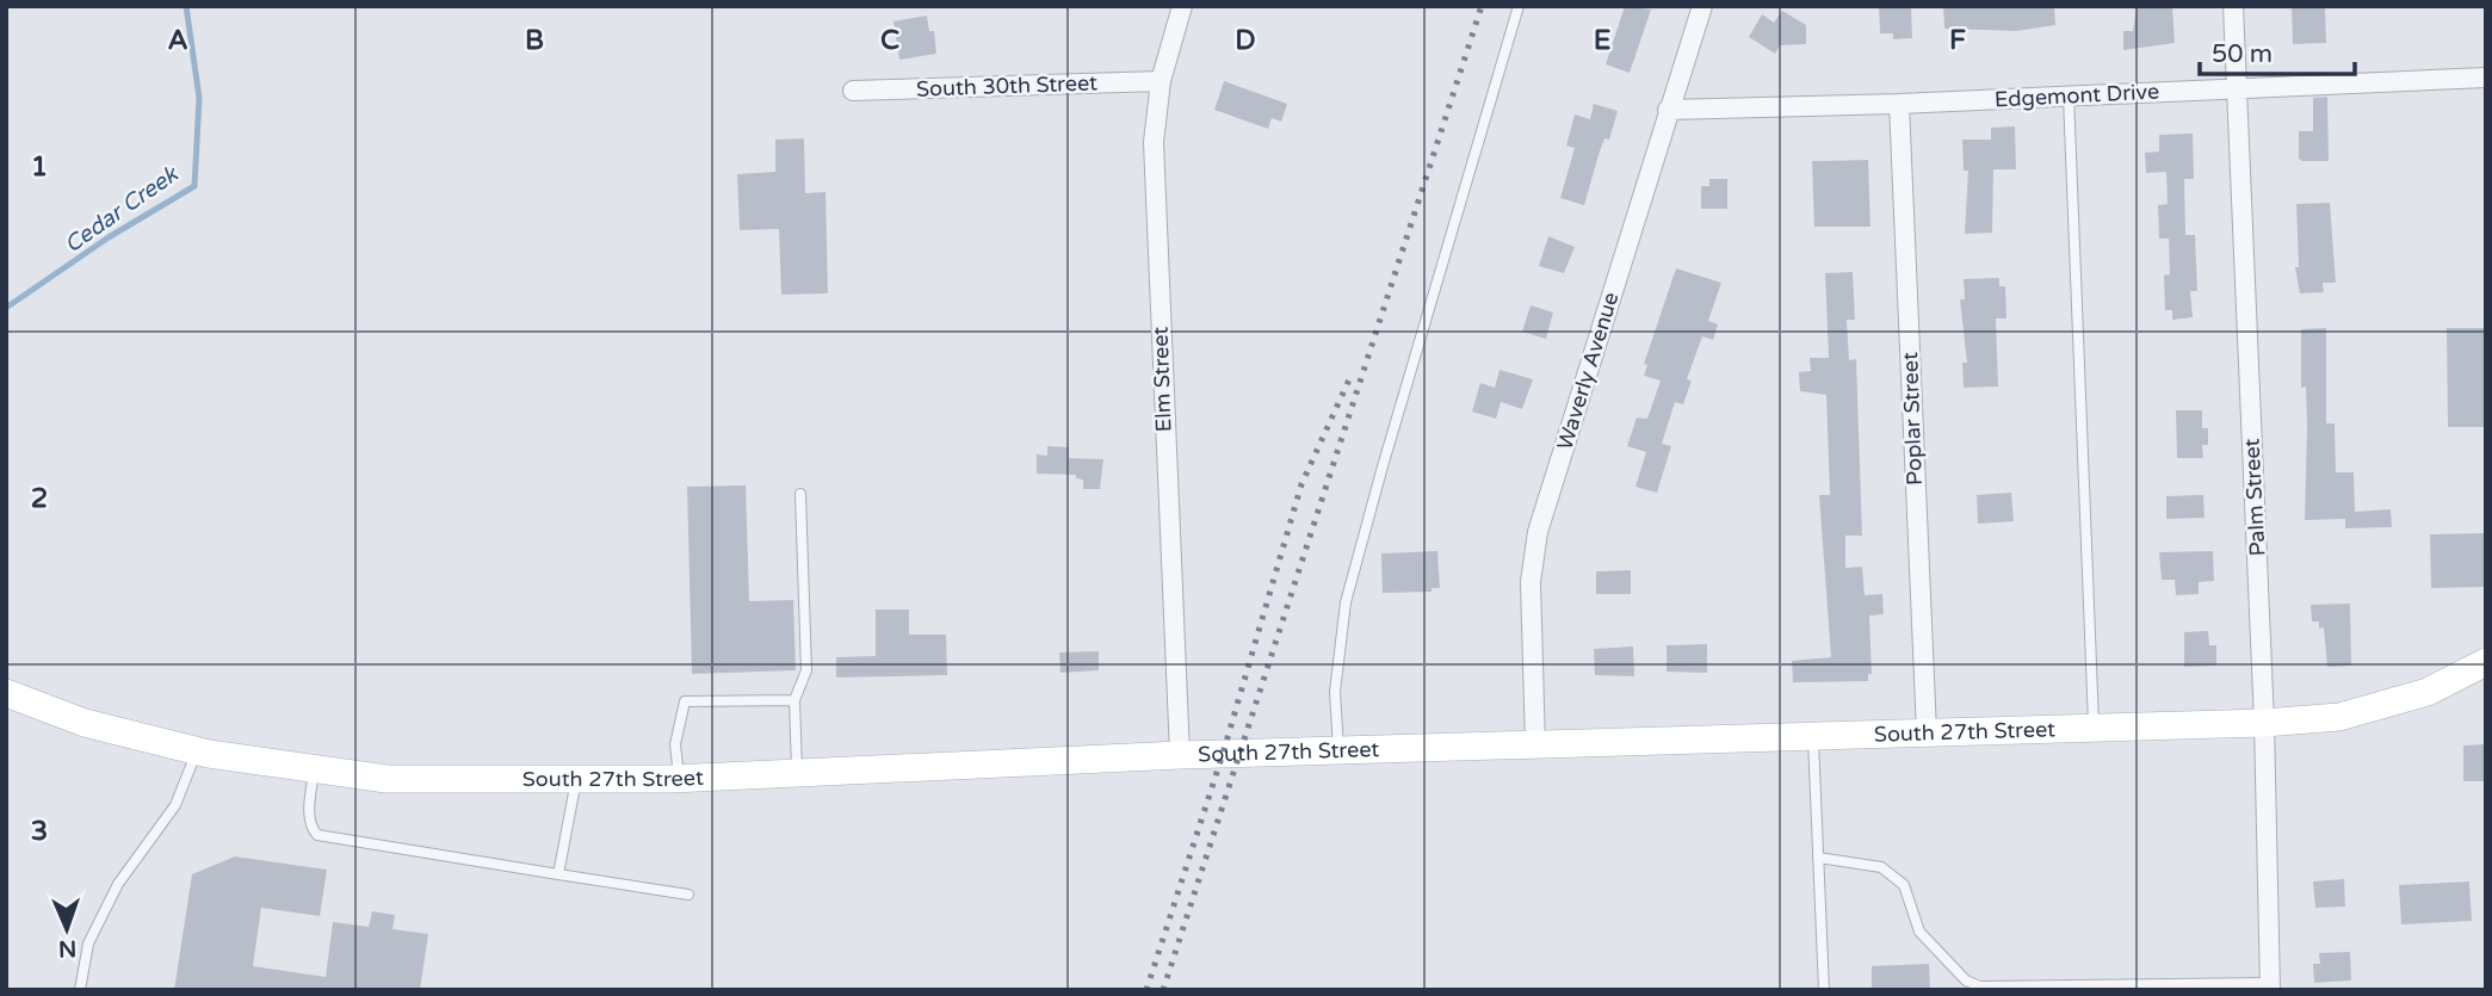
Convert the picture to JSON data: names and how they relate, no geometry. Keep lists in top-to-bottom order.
{
  "streets": {
    "main road": ["South 27th Street"],
    "street": [
      "South 30th Street",
      "Edgemont Drive",
      "Waverly Avenue",
      "Elm Street",
      "Poplar Street",
      "Palm Street"
    ]
  },
  "crossings": [
    ["South 30th Street", "Elm Street"],
    ["Edgemont Drive", "Waverly Avenue"],
    ["Edgemont Drive", "Poplar Street"],
    ["Edgemont Drive", "Palm Street"],
    ["Waverly Avenue", "South 27th Street"],
    ["Elm Street", "South 27th Street"],
    ["Poplar Street", "South 27th Street"],
    ["Palm Street", "South 27th Street"]
  ],
  "water": ["Cedar Creek"],
  "scale_bar": "50 m",
  "north": "bottom",
  "grid": {
    "columns": [
      "A",
      "B",
      "C",
      "D",
      "E",
      "F"
    ],
    "rows": ["1", "2", "3"]
  }
}
